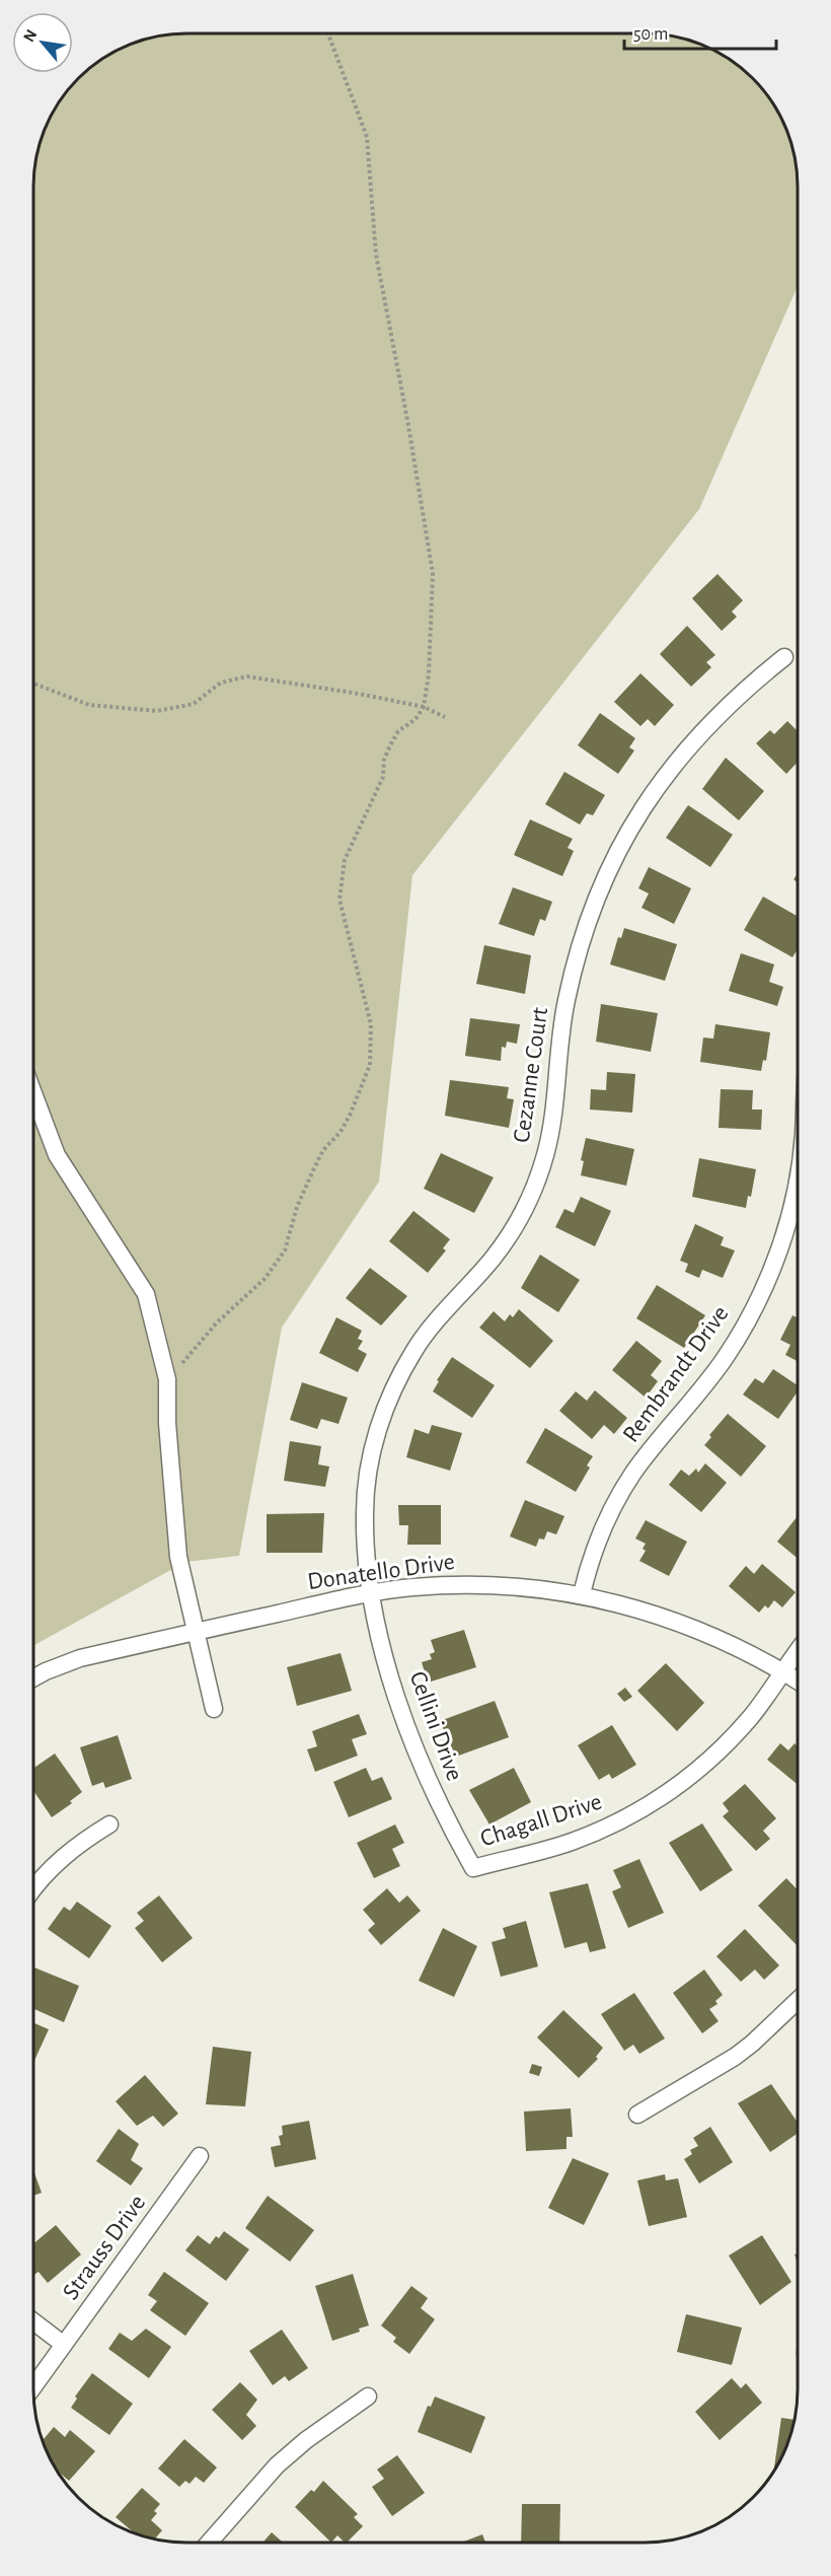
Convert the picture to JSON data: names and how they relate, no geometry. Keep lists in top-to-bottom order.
{
  "streets": {
    "street": [
      "Cezanne Court",
      "Rembrandt Drive",
      "Donatello Drive",
      "Cellini Drive",
      "Chagall Drive",
      "Strauss Drive"
    ]
  },
  "crossings": [
    ["Cezanne Court", "Donatello Drive"],
    ["Cezanne Court", "Cellini Drive"],
    ["Rembrandt Drive", "Donatello Drive"],
    ["Donatello Drive", "Cellini Drive"],
    ["Donatello Drive", "Chagall Drive"],
    ["Cellini Drive", "Chagall Drive"]
  ],
  "scale_bar": "50 m",
  "north": "top left"
}
